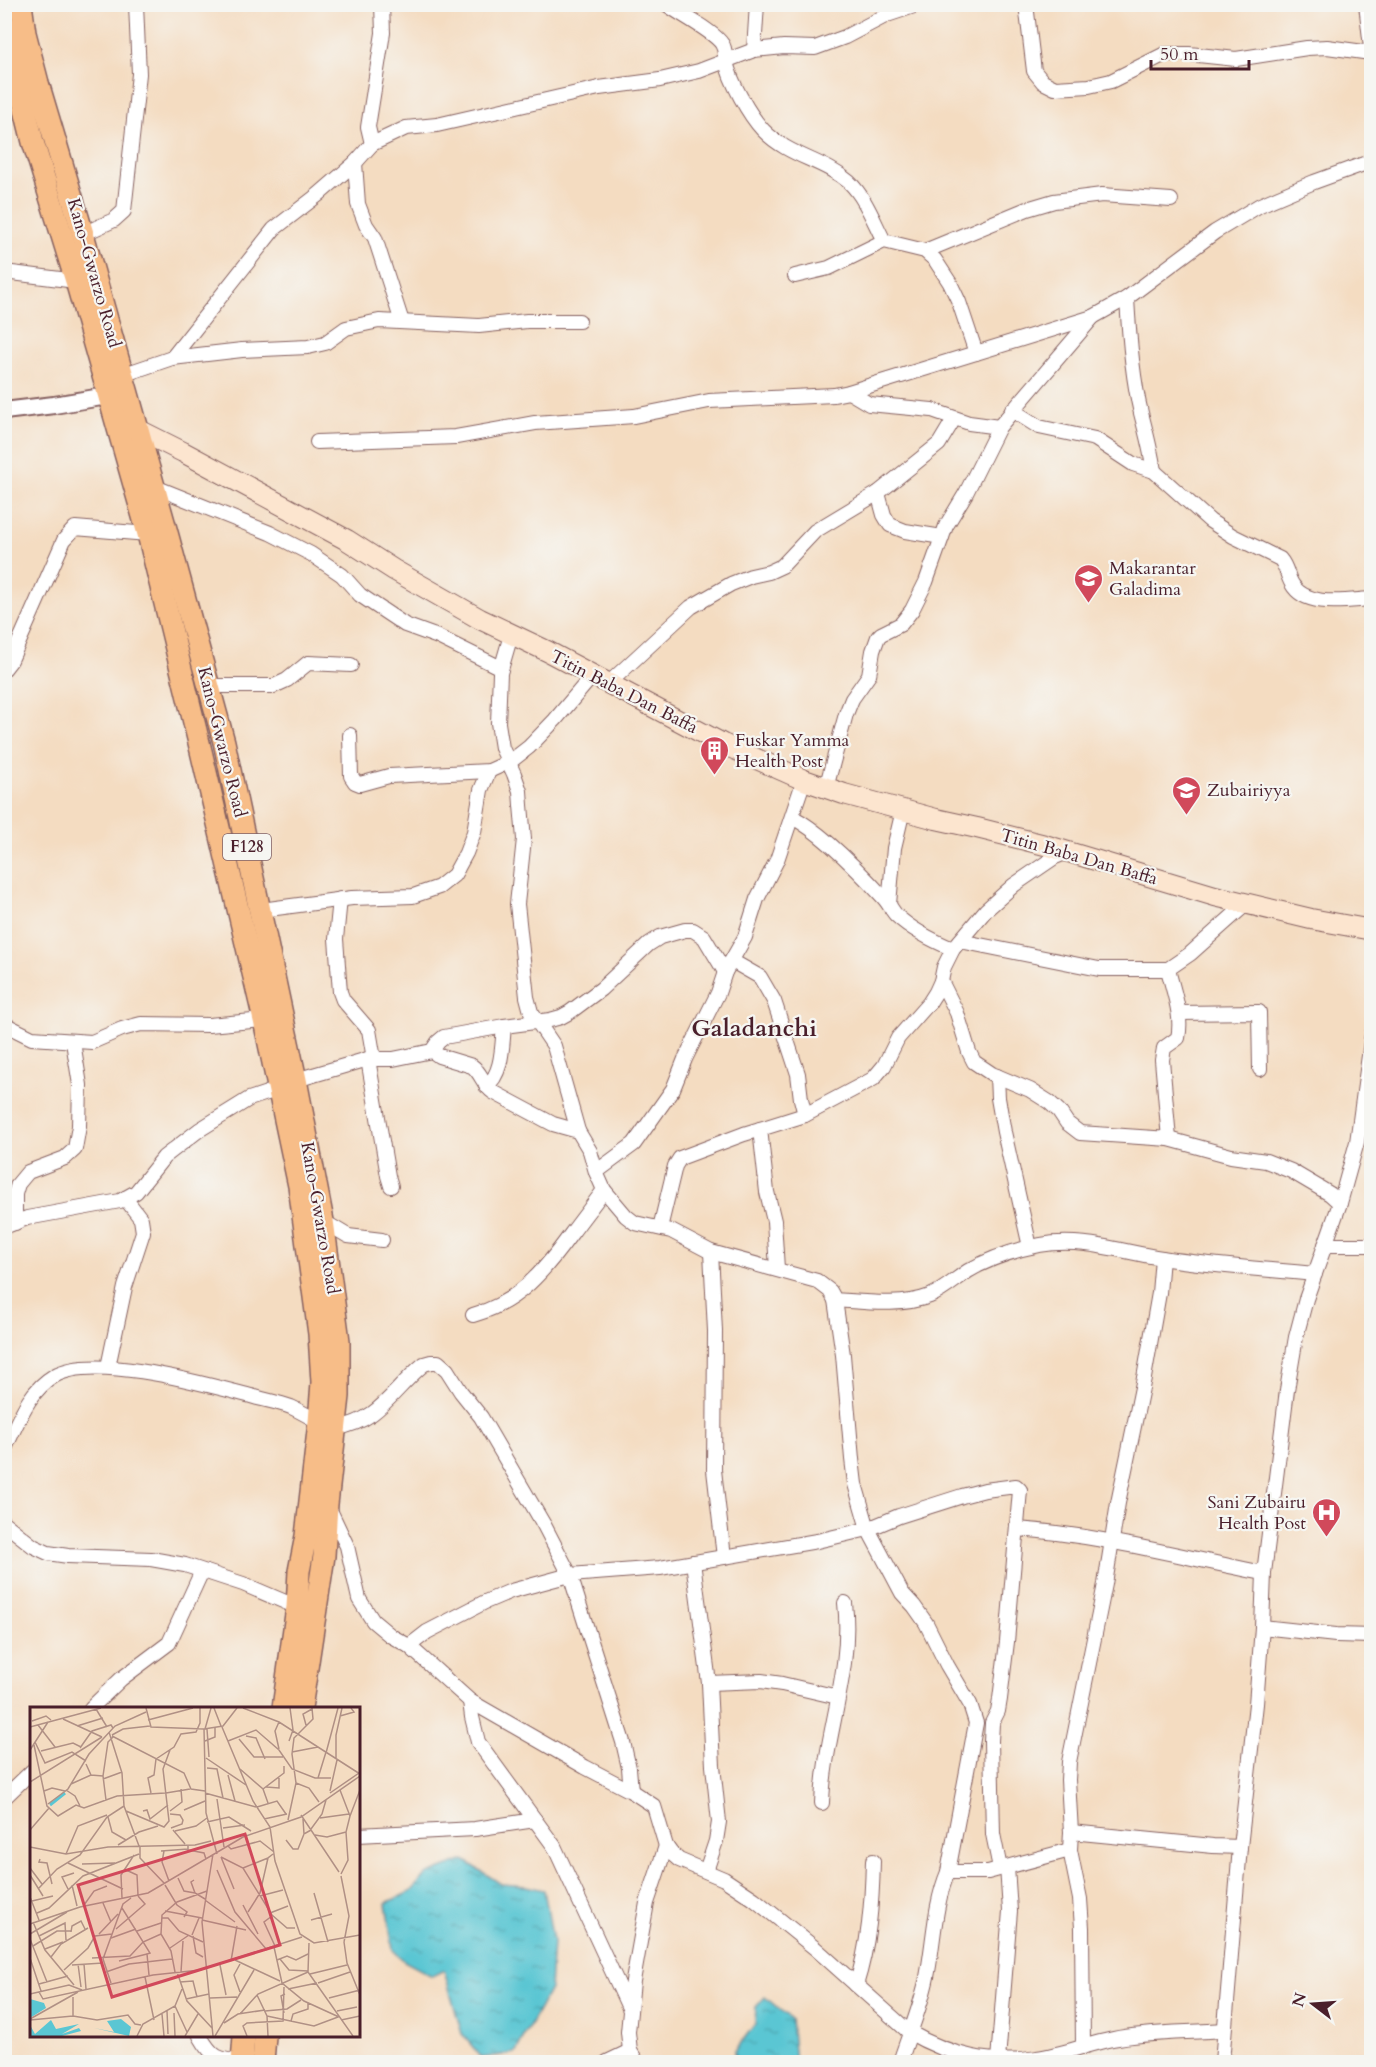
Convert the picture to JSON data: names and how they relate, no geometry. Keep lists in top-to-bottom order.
{
  "streets": {
    "main road": ["Kano-Gwarzo Road", "Titin Baba Dan Baffa", "F128"]
  },
  "crossings": [
    ["Kano-Gwarzo Road", "Titin Baba Dan Baffa"]
  ],
  "districts": ["Galadanchi"],
  "places": {
    "school or university": ["Makarantar Galadima", "Zubairiyya"],
    "building": ["Fuskar Yamma Health Post"],
    "hospital": ["Sani Zubairu Health Post"]
  },
  "scale_bar": "50 m",
  "north": "left"
}
